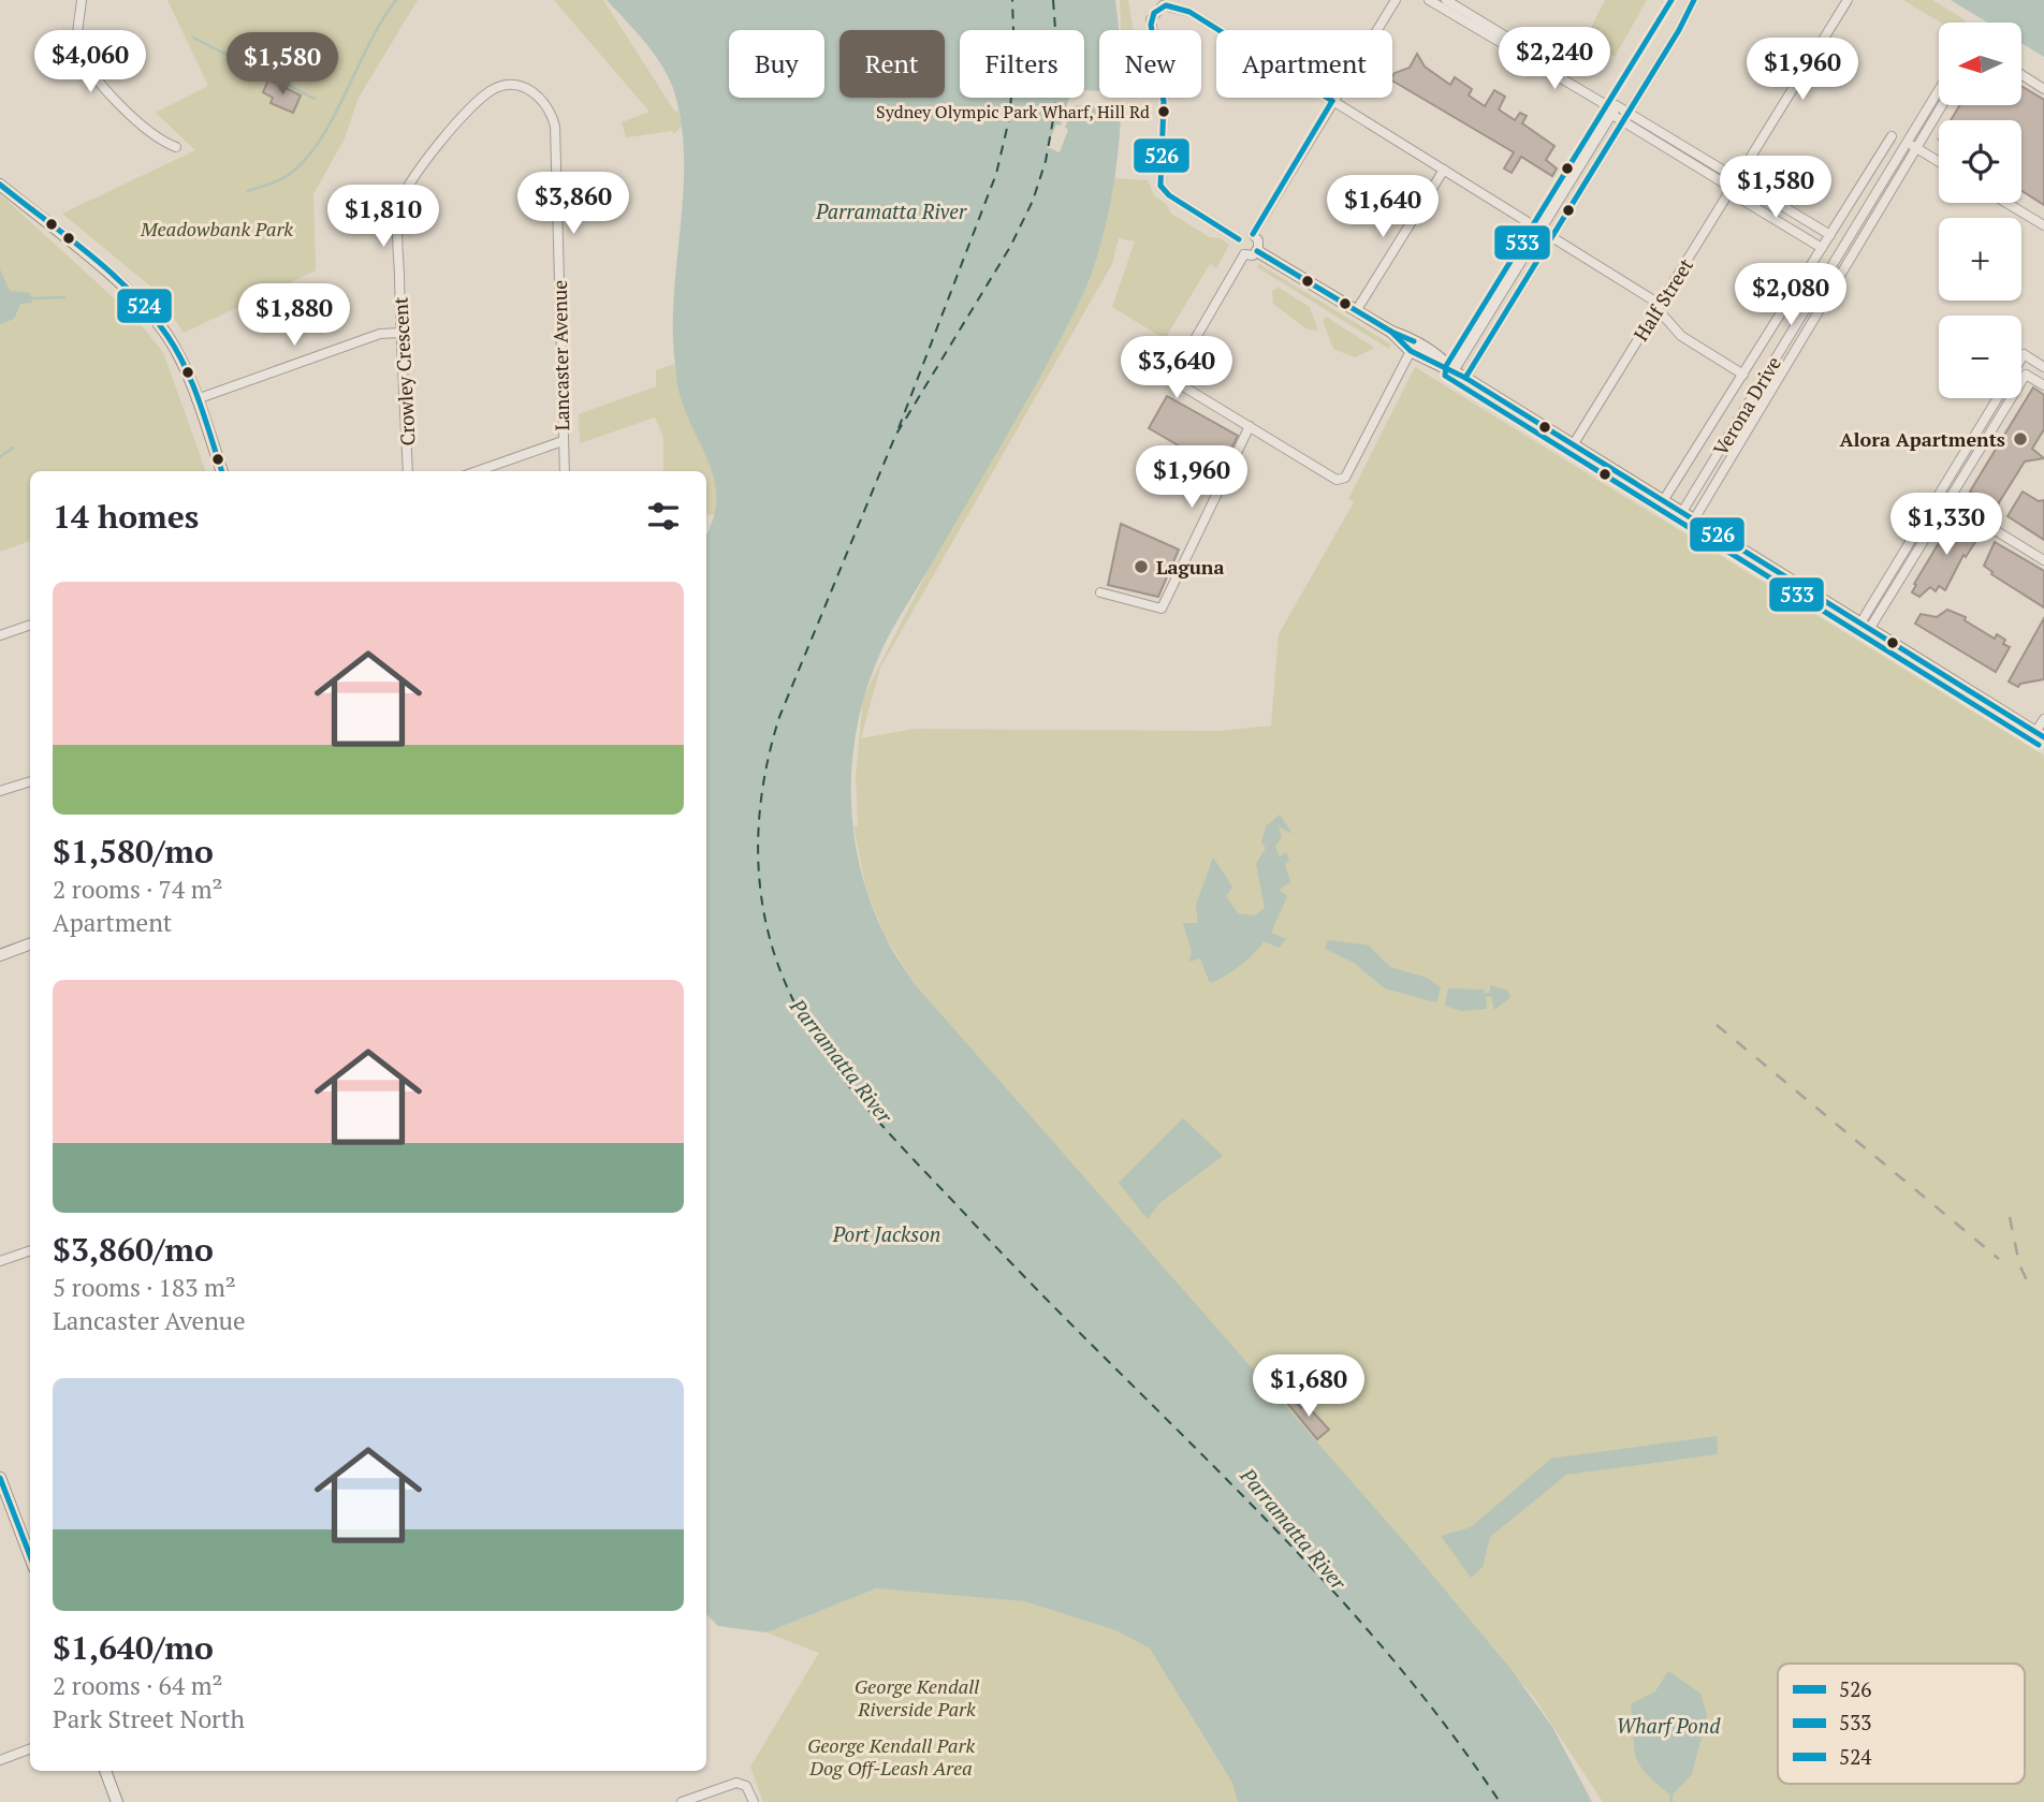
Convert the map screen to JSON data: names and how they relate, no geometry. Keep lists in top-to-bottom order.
{
  "streets": {
    "street": [
      "Half Street",
      "Lancaster Avenue",
      "Crowley Crescent",
      "Verona Drive"
    ]
  },
  "crossings": [
    ["Lancaster Avenue", "Crowley Crescent"]
  ],
  "water": ["Parramatta River", "Port Jackson", "Wharf Pond"],
  "parks": ["Meadowbank Park", "George Kendall Riverside Park", "George Kendall Park Dog Off-Leash Area"],
  "places": ["Sydney Olympic Park Wharf, Hill Rd", "Alora Apartments", "Laguna"],
  "lines": ["transit line 526", "transit line 533", "transit line 524"],
  "legend": ["526", "533", "524"],
  "north": "left",
  "page": {
    "map_buttons": ["+", "−"],
    "price": [
      "$2,240",
      "$4,060",
      "$1,580",
      "$1,960",
      "$1,580",
      "$3,860",
      "$1,640",
      "$1,810",
      "$2,080",
      "$1,880",
      "$3,640",
      "$1,960",
      "$1,330",
      "$1,680"
    ],
    "chip": [
      "Buy",
      "Rent",
      "Filters",
      "New",
      "Apartment"
    ],
    "heading": "14 homes",
    "list": [
      {
        "name": "$1,580/mo",
        "note": "2 rooms · 74 m² · Apartment"
      },
      {
        "name": "$3,860/mo",
        "note": "5 rooms · 183 m² · Lancaster Avenue"
      },
      {
        "name": "$1,640/mo",
        "note": "2 rooms · 64 m² · Park Street North"
      }
    ]
  }
}
